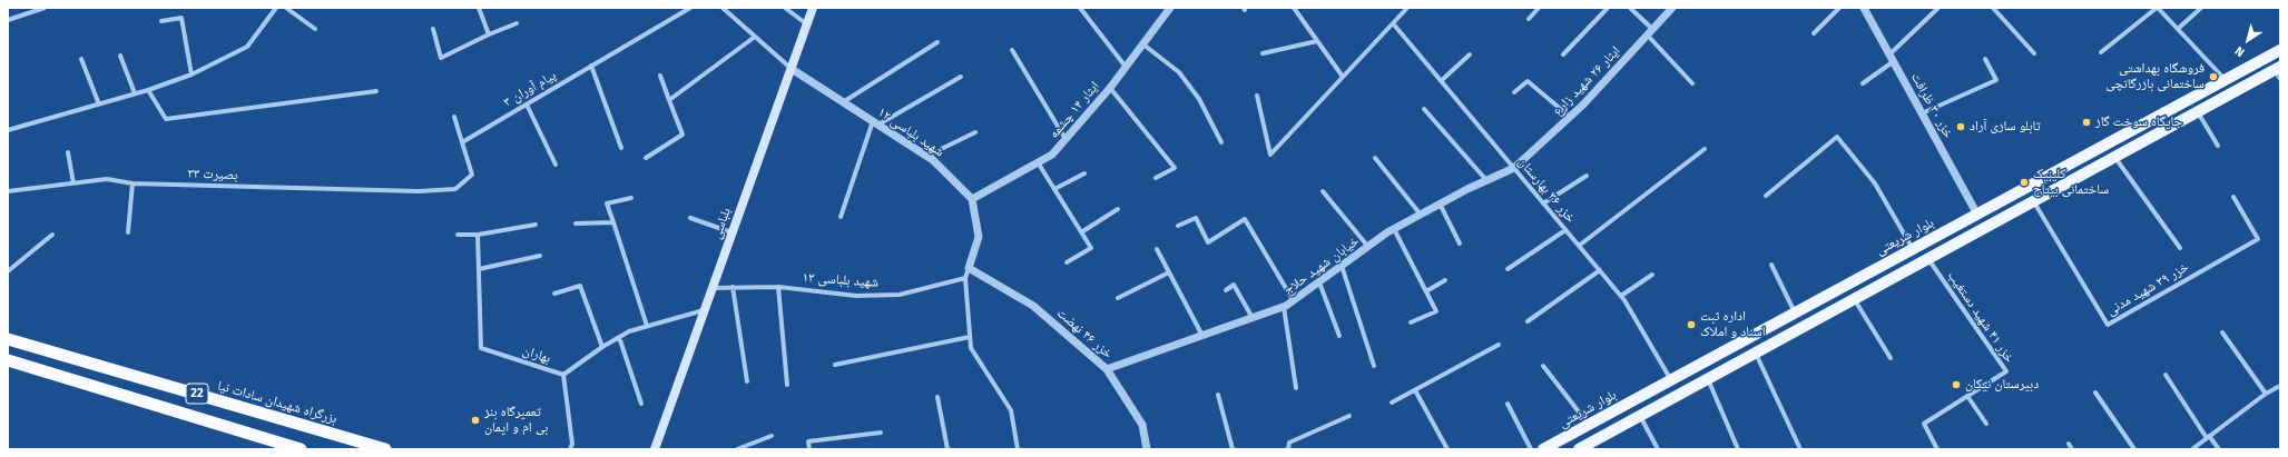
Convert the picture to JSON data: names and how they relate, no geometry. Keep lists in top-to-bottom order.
{
  "streets": {
    "highway": ["22", "بزرگراه شهیدان سادات نیا"],
    "main road": ["بلباسی", "بلوار شریعتی"],
    "street": [
      "ایثار ۲۶ شهید زارع",
      "پیام آوران ۳",
      "خزر ۳۰ ظرافت",
      "ایثار ۱۴ چشمه",
      "شهید بلباسی ١٢",
      "بصیرت ۳۳",
      "خزر ۳۶ بهارستان",
      "خیابان شهید حلاج",
      "شهید بلباسی ١٣",
      "خزر ۳۹ شهید مدنی",
      "خزر ۴۱ شهید دستغیب",
      "خزر ۴۶ نهضت",
      "بهاران"
    ]
  },
  "crossings": [
    ["ایثار ۲۶ شهید زارع", "خزر ۳۶ بهارستان"],
    ["ایثار ۲۶ شهید زارع", "خیابان شهید حلاج"],
    ["پیام آوران ۳", "بصیرت ۳۳"],
    ["خزر ۳۰ ظرافت", "بلوار شریعتی"],
    ["ایثار ۱۴ چشمه", "شهید بلباسی ١٢"],
    ["شهید بلباسی ١٢", "بلباسی"],
    ["خزر ۳۶ بهارستان", "بلوار شریعتی"],
    ["خزر ۳۶ بهارستان", "خیابان شهید حلاج"],
    ["بلباسی", "شهید بلباسی ١٣"],
    ["بلباسی", "بهاران"],
    ["خیابان شهید حلاج", "خزر ۴۶ نهضت"]
  ],
  "places": [
    "فروشگاه بهداشتی ساختمانی بازرگانچی",
    "جایگاه سوخت گاز",
    "تابلو سازی آراد",
    "کلینیک ساختمانی بیتاج",
    "اداره ثبت اسناد و املاک",
    "دبیرستان نیکان",
    "تعمیرگاه بنز بی ام و ایمان"
  ],
  "north": "bottom left"
}
